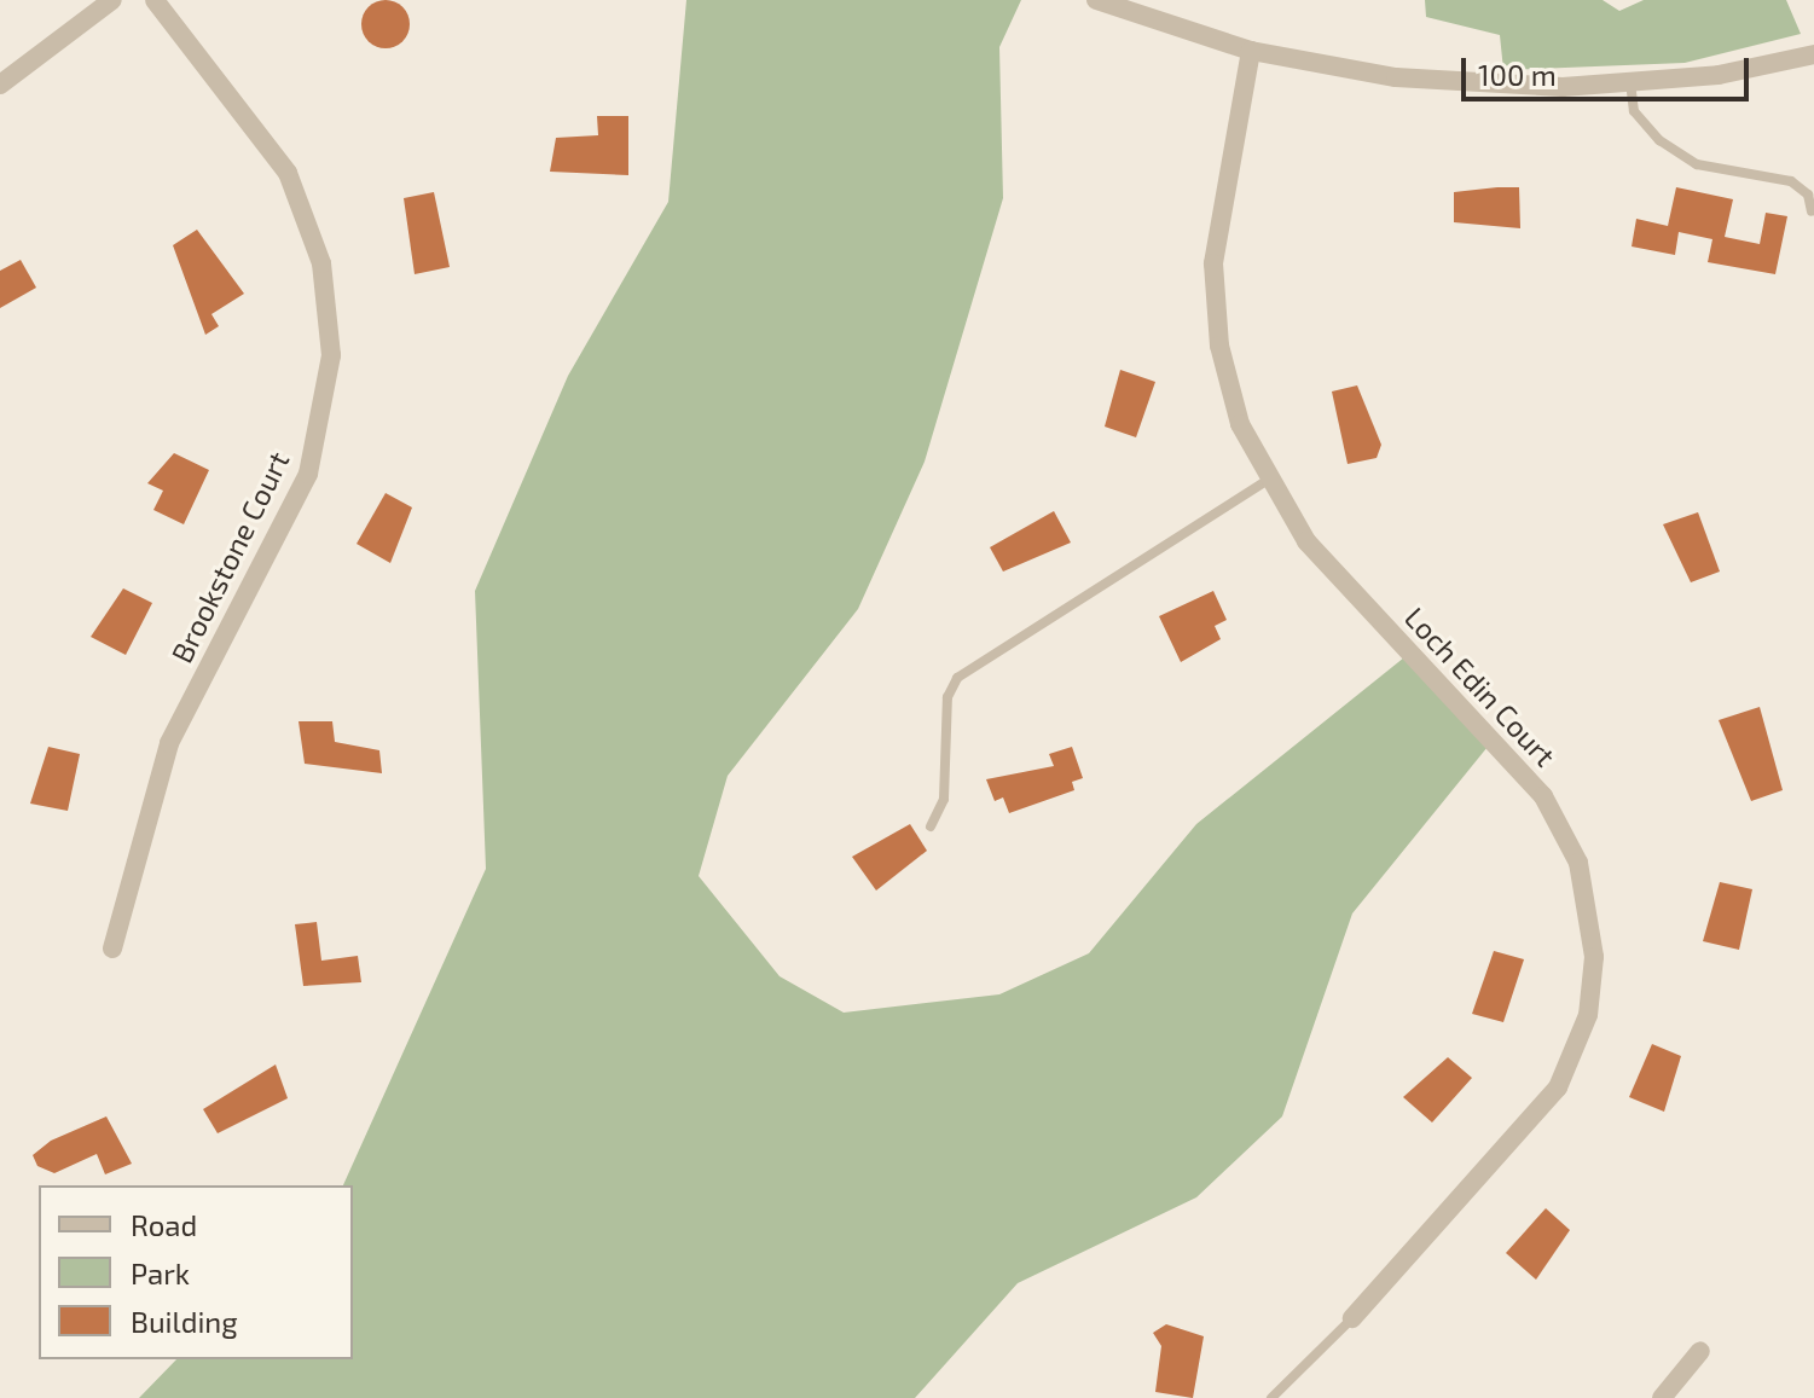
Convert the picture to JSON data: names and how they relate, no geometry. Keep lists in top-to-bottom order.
{
  "streets": {
    "street": ["Brookstone Court", "Loch Edin Court"]
  },
  "legend": ["Road", "Park", "Building"],
  "scale_bar": "100 m"
}
